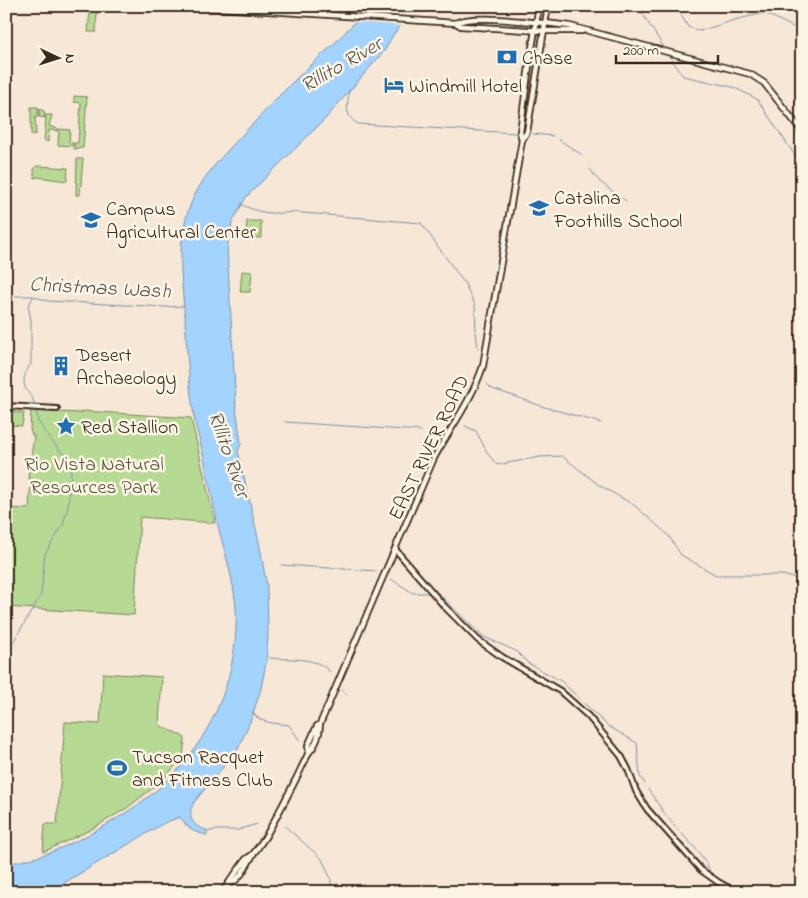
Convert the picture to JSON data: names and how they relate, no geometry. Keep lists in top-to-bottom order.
{
  "streets": {
    "main road": ["EAST RIVER ROAD"]
  },
  "water": ["Rillito River", "Christmas Wash"],
  "parks": ["Rio Vista Natural Resources Park"],
  "places": {
    "bank": ["Chase"],
    "hotel": ["Windmill Hotel"],
    "school or university": ["Catalina Foothills School", "Campus Agricultural Center"],
    "building": ["Desert Archaeology"],
    "place": ["Red Stallion"],
    "sports": ["Tucson Racquet and Fitness Club"]
  },
  "scale_bar": "200 m",
  "north": "right"
}
